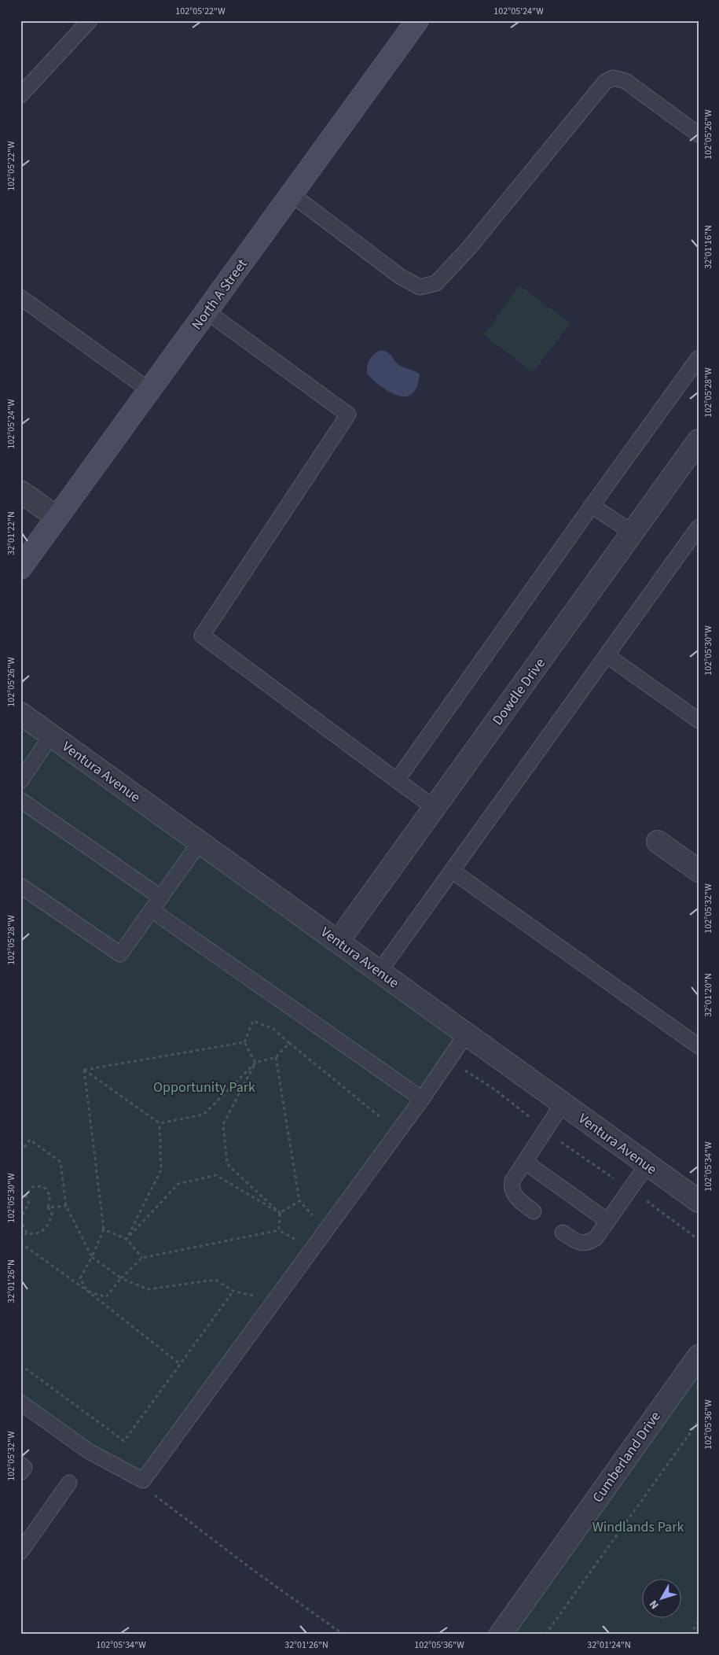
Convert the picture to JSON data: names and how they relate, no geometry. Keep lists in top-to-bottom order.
{
  "streets": {
    "main road": ["North A Street"],
    "street": ["Dowdle Drive", "Ventura Avenue", "Cumberland Drive"]
  },
  "crossings": [
    ["Dowdle Drive", "Ventura Avenue"]
  ],
  "parks": ["Opportunity Park", "Windlands Park"],
  "north": "bottom left",
  "coordinates": [
    "102°05'22\"W",
    "102°05'24\"W",
    "102°05'26\"W",
    "32°01'16\"N",
    "102°05'28\"W",
    "32°01'22\"N",
    "102°05'30\"W",
    "102°05'32\"W",
    "32°01'20\"N",
    "102°05'34\"W",
    "32°01'26\"N",
    "102°05'36\"W",
    "32°01'24\"N"
  ]
}
